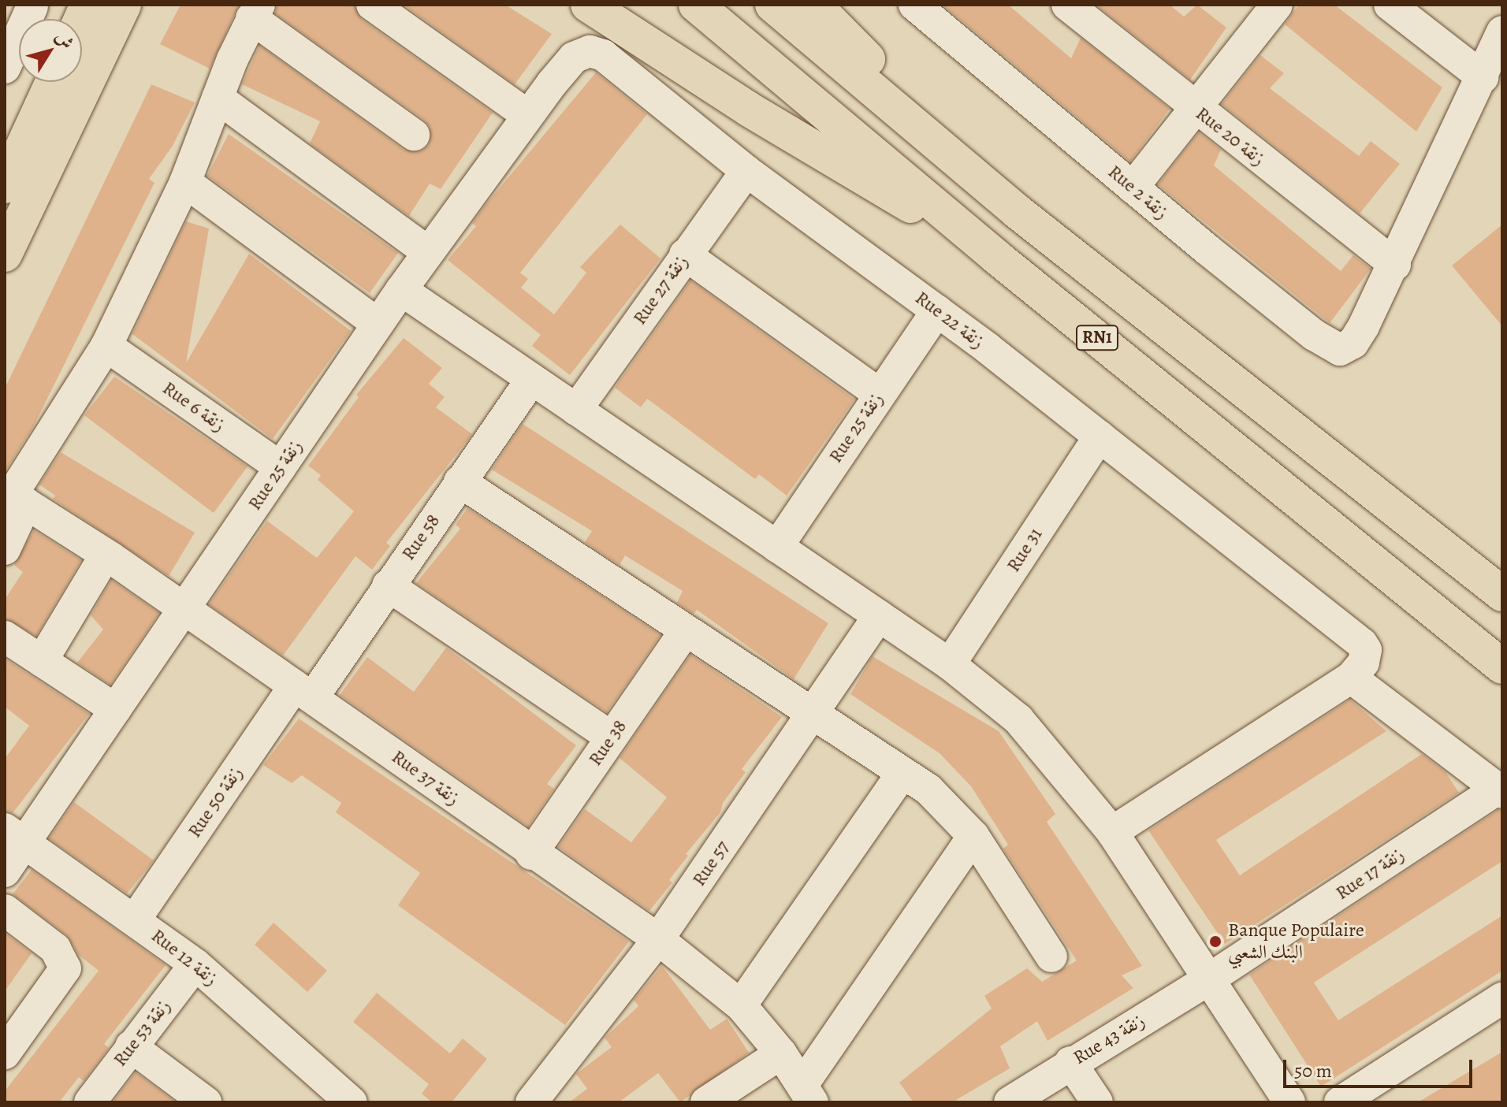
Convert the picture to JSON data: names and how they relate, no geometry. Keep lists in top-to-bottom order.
{
  "streets": {
    "main road": ["RN1"],
    "street": [
      "Rue 20 زنقة",
      "Rue 2 زنقة",
      "Rue 27 زنقة",
      "Rue 22 زنقة",
      "Rue 6 زنقة",
      "Rue 25 زنقة",
      "Rue 58",
      "Rue 31",
      "Rue 38",
      "Rue 37 زنقة",
      "Rue 50 زنقة",
      "Rue 57",
      "Rue 17 زنقة",
      "Rue 12 زنقة",
      "Rue 53 زنقة",
      "Rue 43 زنقة"
    ]
  },
  "crossings": [
    ["Rue 20 زنقة", "Rue 2 زنقة"],
    ["Rue 27 زنقة", "Rue 22 زنقة"],
    ["Rue 22 زنقة", "Rue 25 زنقة"],
    ["Rue 22 زنقة", "Rue 31"],
    ["Rue 6 زنقة", "Rue 25 زنقة"],
    ["Rue 25 زنقة", "Rue 37 زنقة"],
    ["Rue 25 زنقة", "Rue 12 زنقة"],
    ["Rue 58", "Rue 37 زنقة"],
    ["Rue 58", "Rue 50 زنقة"],
    ["Rue 38", "Rue 37 زنقة"],
    ["Rue 37 زنقة", "Rue 50 زنقة"],
    ["Rue 37 زنقة", "Rue 57"],
    ["Rue 50 زنقة", "Rue 12 زنقة"],
    ["Rue 17 زنقة", "Rue 43 زنقة"],
    ["Rue 12 زنقة", "Rue 53 زنقة"]
  ],
  "places": ["Banque Populaire البنك الشعبي"],
  "scale_bar": "50 m",
  "north": "top right"
}
